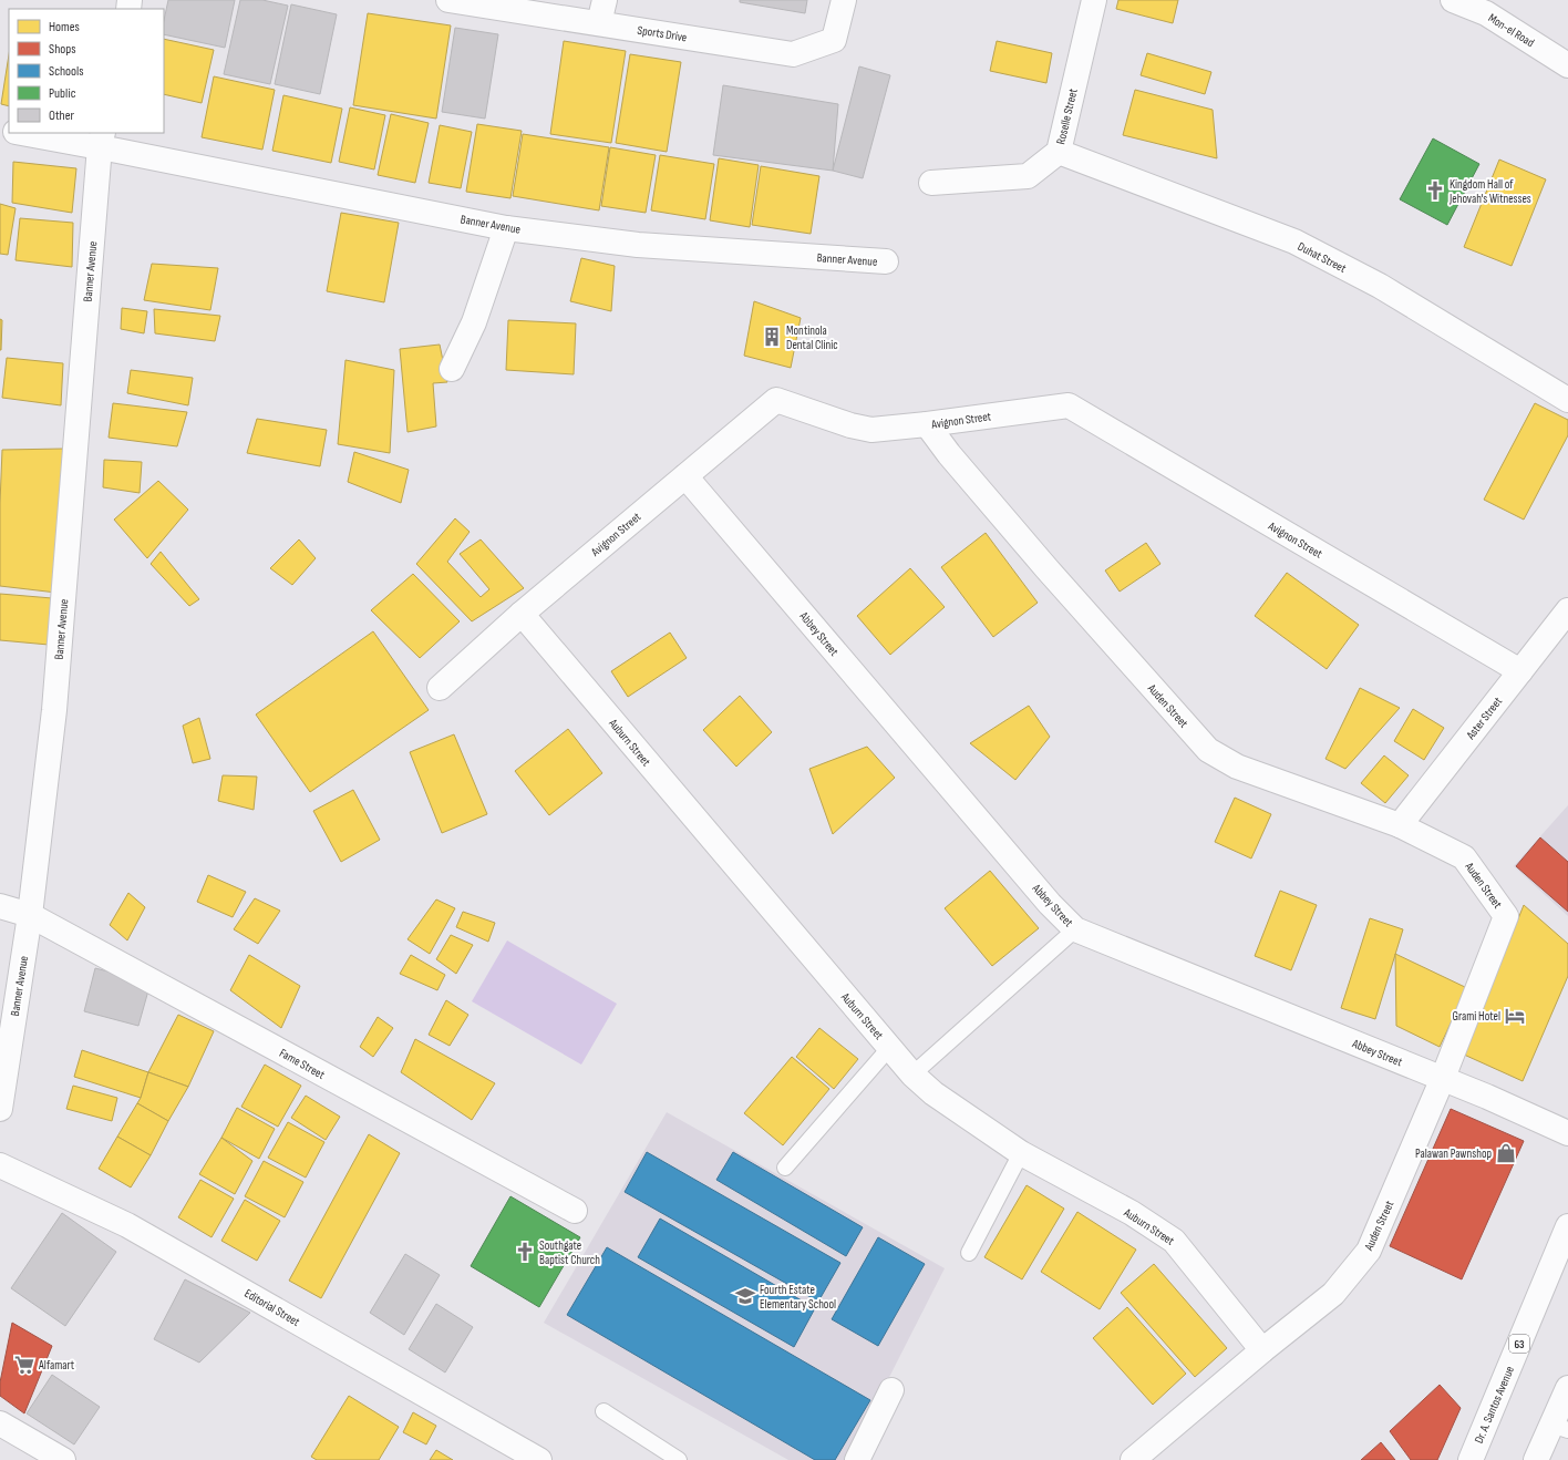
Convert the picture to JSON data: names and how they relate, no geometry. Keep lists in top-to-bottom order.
{
  "streets": {
    "street": [
      "Mon-el Road",
      "Sports Drive",
      "Roselle Street",
      "Banner Avenue",
      "Duhat Street",
      "Avignon Street",
      "Abbey Street",
      "Auden Street",
      "Aster Street",
      "Auburn Street",
      "Fame Street",
      "Editorial Street",
      "63",
      "Dr. A. Santos Avenue"
    ]
  },
  "crossings": [
    ["Roselle Street", "Duhat Street"],
    ["Banner Avenue", "Fame Street"],
    ["Avignon Street", "Abbey Street"],
    ["Avignon Street", "Auden Street"],
    ["Avignon Street", "Aster Street"],
    ["Avignon Street", "Auburn Street"],
    ["Abbey Street", "Auden Street"],
    ["Auden Street", "Aster Street"],
    ["Auden Street", "Auburn Street"]
  ],
  "places": {
    "church": ["Kingdom Hall of Jehovah's Witnesses", "Southgate Baptist Church"],
    "building": ["Montinola Dental Clinic"],
    "hotel": ["Grami Hotel"],
    "shop": ["Palawan Pawnshop"],
    "school or university": ["Fourth Estate Elementary School"],
    "supermarket": ["Alfamart"]
  },
  "legend": [
    "Homes",
    "Shops",
    "Schools",
    "Public",
    "Other"
  ]
}
